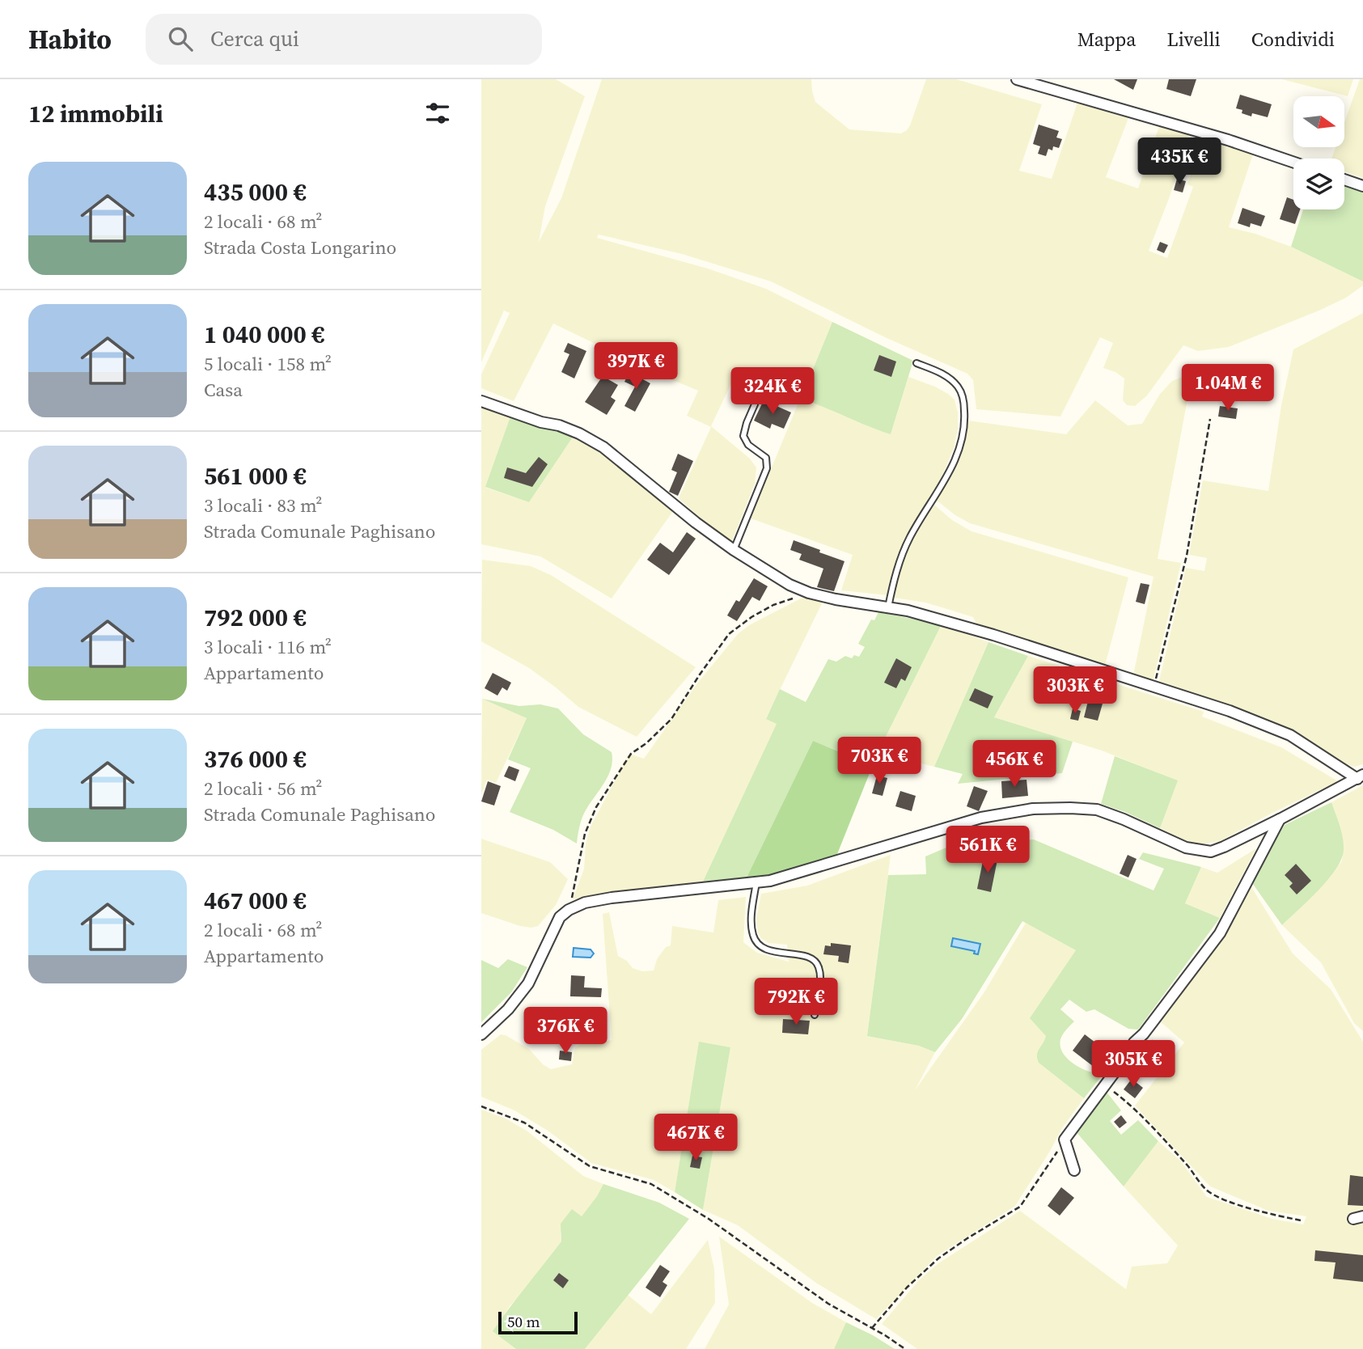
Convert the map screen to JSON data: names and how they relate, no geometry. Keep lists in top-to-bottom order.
{
  "scale_bar": "50 m",
  "north": "right",
  "page": {
    "header": "Habito",
    "search": "Cerca qui",
    "nav": ["Mappa", "Livelli", "Condividi"],
    "heading": "12 immobili",
    "price": [
      "435K €",
      "397K €",
      "1.04M €",
      "324K €",
      "303K €",
      "703K €",
      "456K €",
      "561K €",
      "792K €",
      "376K €",
      "305K €",
      "467K €"
    ],
    "list": [
      {
        "name": "435 000 €",
        "note": "2 locali · 68 m² · Strada Costa Longarino"
      },
      {
        "name": "1 040 000 €",
        "note": "5 locali · 158 m² · Casa"
      },
      {
        "name": "561 000 €",
        "note": "3 locali · 83 m² · Strada Comunale Paghisano"
      },
      {
        "name": "792 000 €",
        "note": "3 locali · 116 m² · Appartamento"
      },
      {
        "name": "376 000 €",
        "note": "2 locali · 56 m² · Strada Comunale Paghisano"
      },
      {
        "name": "467 000 €",
        "note": "2 locali · 68 m² · Appartamento"
      }
    ],
    "scale": "50 m"
  }
}
